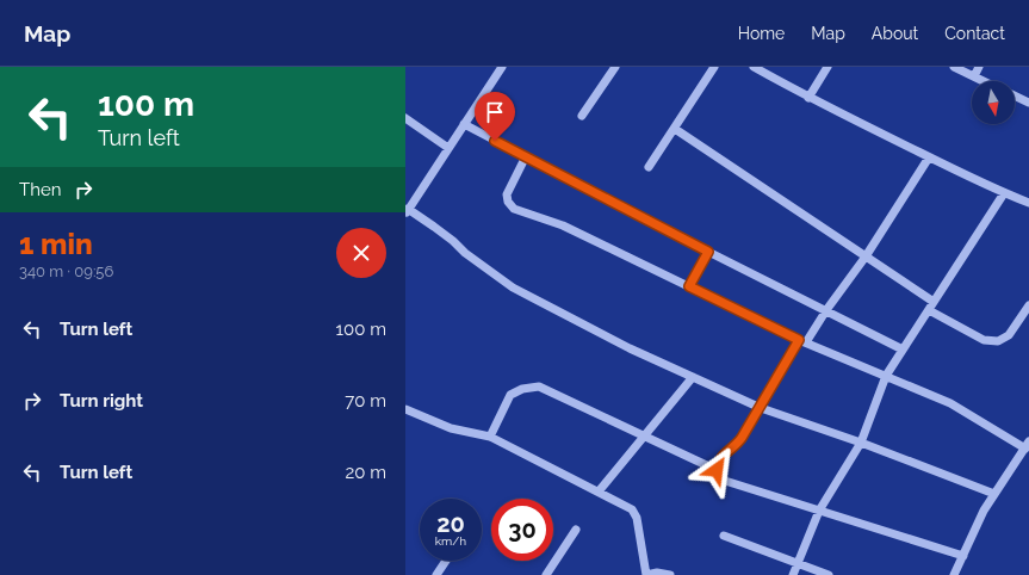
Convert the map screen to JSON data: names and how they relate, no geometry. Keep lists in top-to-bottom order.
{
  "north": "bottom",
  "page": {
    "header": "Map",
    "nav": [
      "Home",
      "Map",
      "About",
      "Contact"
    ],
    "turn": ["100 m", "Turn left"],
    "then": "Then",
    "heading": ["1 min", "340 m · 09:56"],
    "list": [
      {
        "name": "Turn left",
        "value": "100 m"
      },
      {
        "name": "Turn right",
        "value": "70 m"
      },
      {
        "name": "Turn left",
        "value": "20 m"
      }
    ],
    "speed": "20 km/h",
    "limit": "30"
  }
}
